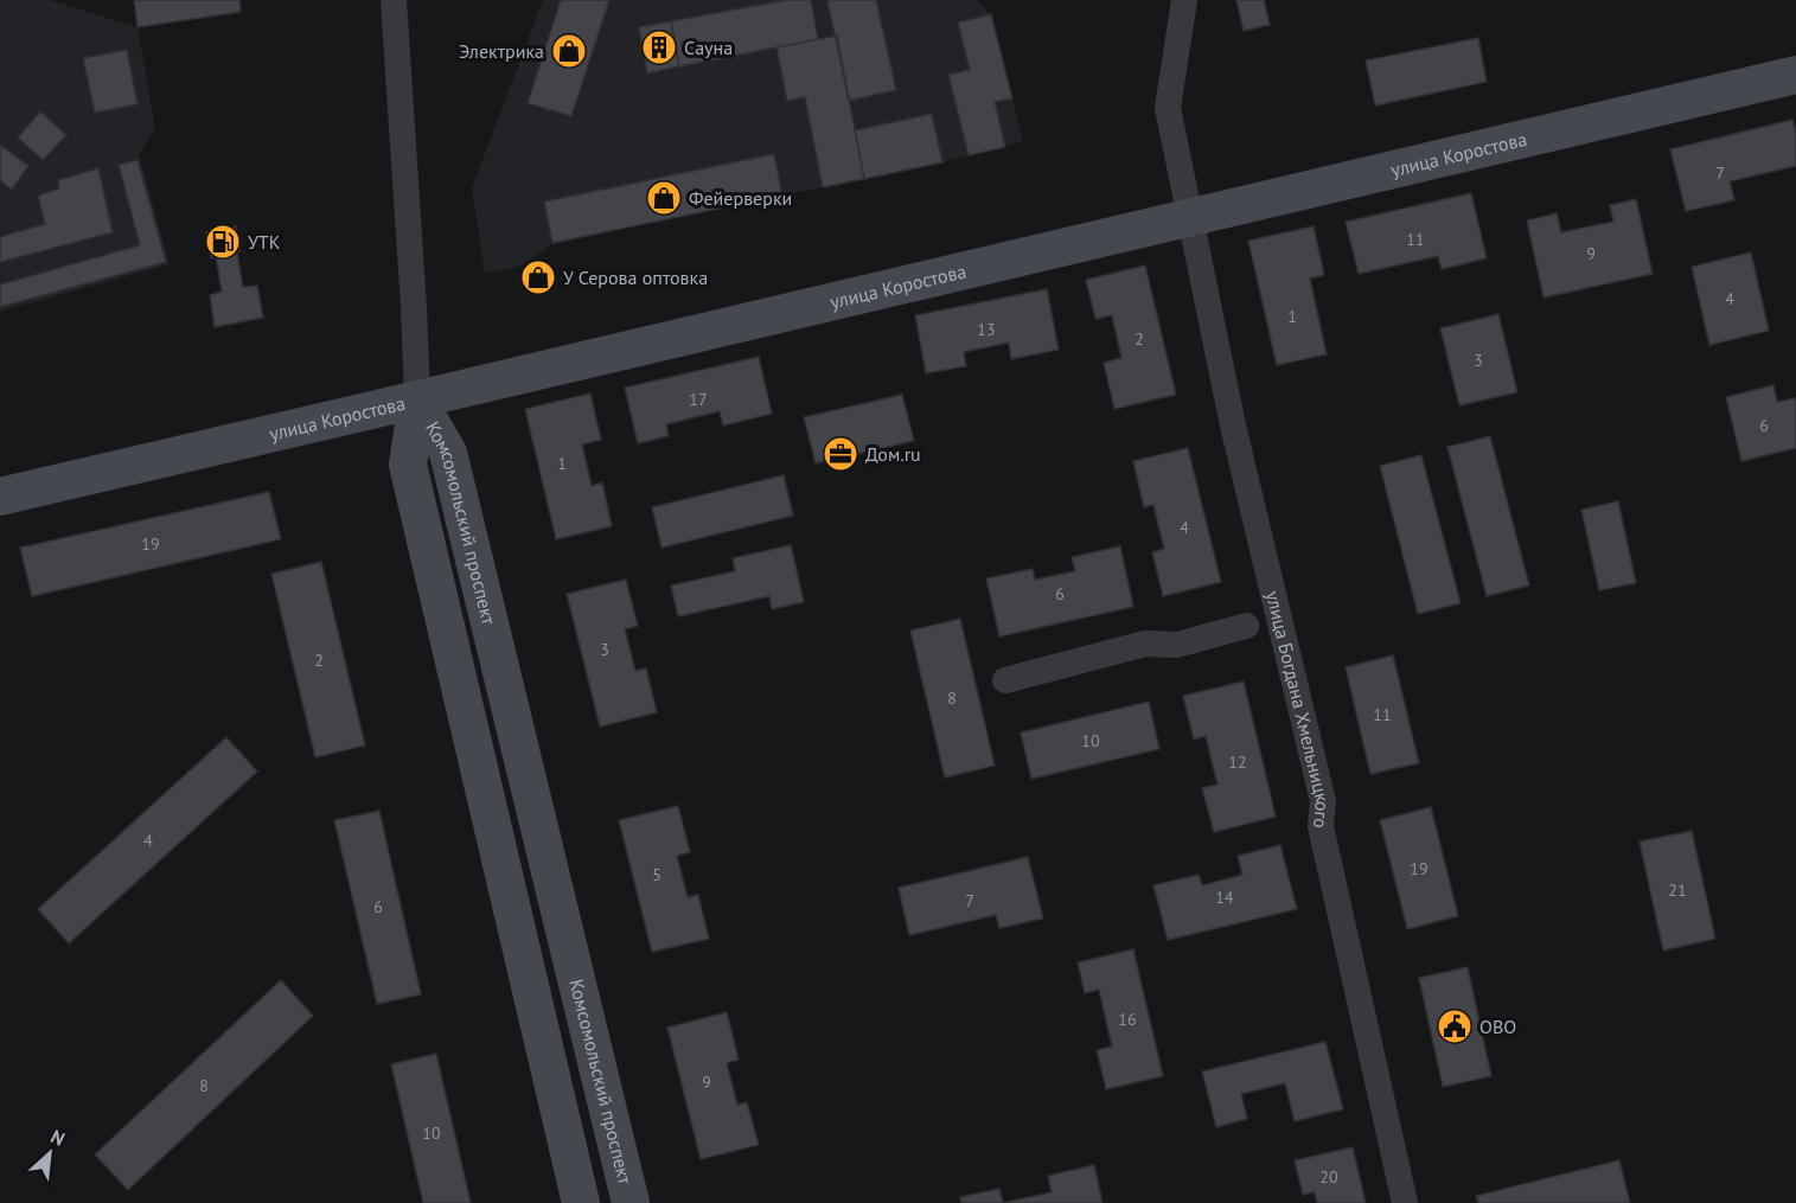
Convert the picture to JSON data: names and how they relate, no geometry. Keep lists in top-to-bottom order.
{
  "streets": {
    "main road": ["улица Коростова", "Комсомольский проспект"],
    "street": ["улица Богдана Хмельницкого"]
  },
  "crossings": [
    ["улица Коростова", "Комсомольский проспект"],
    ["улица Коростова", "улица Богдана Хмельницкого"]
  ],
  "places": {
    "building": ["Сауна"],
    "shop": ["Электрика", "Фейерверки", "У Серова оптовка"],
    "fuel station": ["УТК"],
    "office": ["Дом.ru"],
    "public building": ["ОВО"]
  },
  "house_numbers": [
    "7",
    "11",
    "9",
    "4",
    "1",
    "13",
    "2",
    "3",
    "17",
    "6",
    "1",
    "4",
    "19",
    "6",
    "3",
    "2",
    "8",
    "11",
    "10",
    "12",
    "4",
    "19",
    "5",
    "21",
    "14",
    "7",
    "6",
    "16",
    "9",
    "8",
    "10",
    "20"
  ],
  "north": "top right"
}
